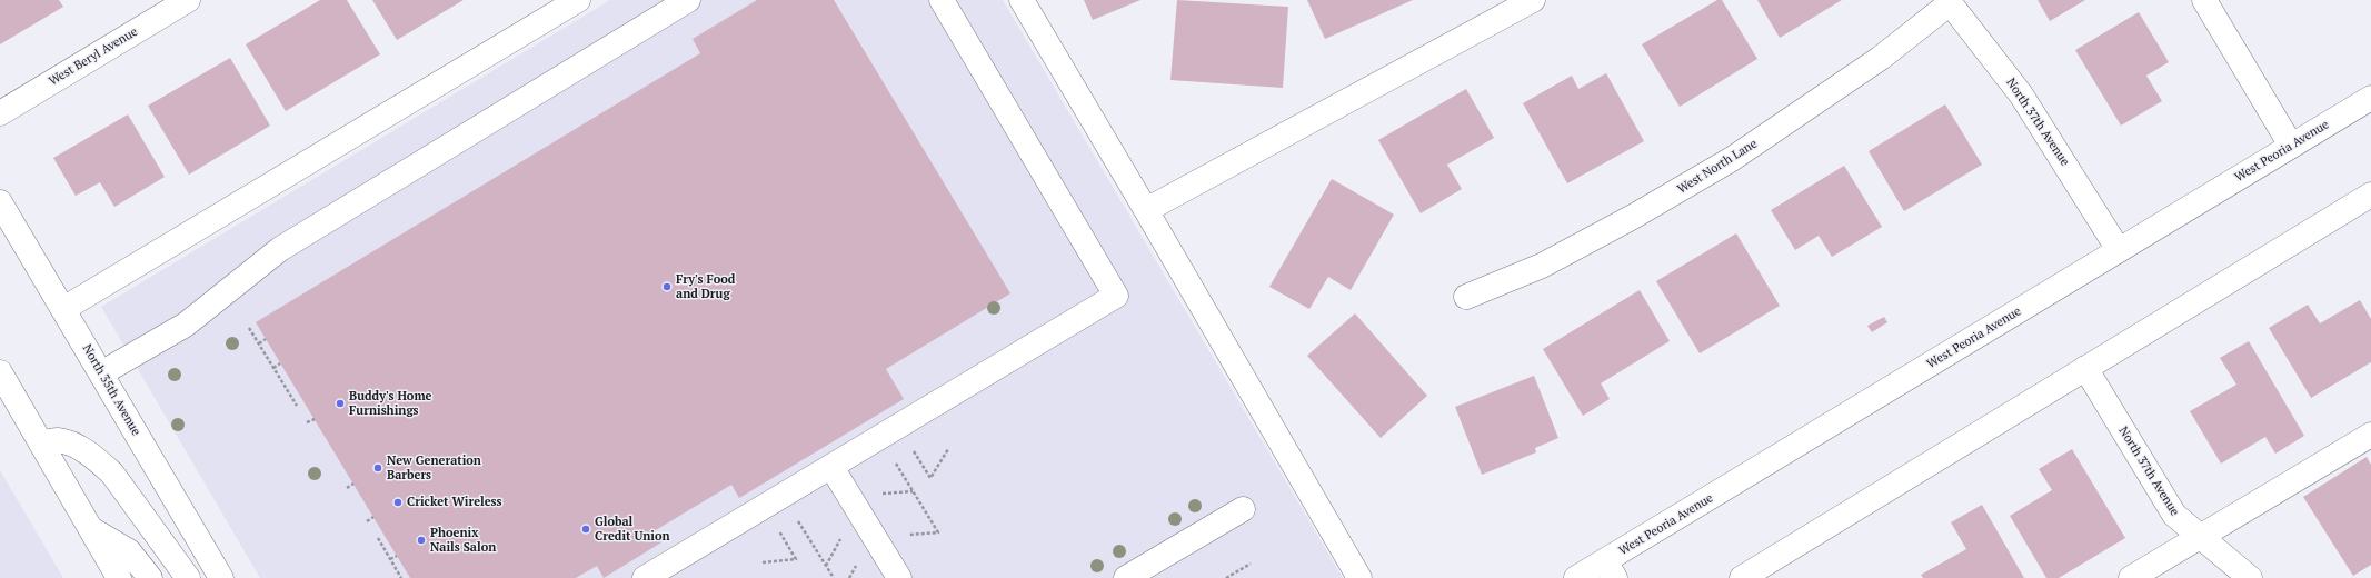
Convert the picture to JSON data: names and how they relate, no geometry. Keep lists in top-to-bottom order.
{
  "streets": {
    "street": [
      "West Beryl Avenue",
      "North 37th Avenue",
      "West Peoria Avenue",
      "West North Lane",
      "North 35th Avenue"
    ]
  },
  "crossings": [
    ["North 37th Avenue", "West Peoria Avenue"],
    ["North 37th Avenue", "West North Lane"]
  ],
  "places": [
    "Fry's Food and Drug",
    "Buddy's Home Furnishings",
    "New Generation Barbers",
    "Cricket Wireless",
    "Global Credit Union",
    "Phoenix Nails Salon"
  ]
}
